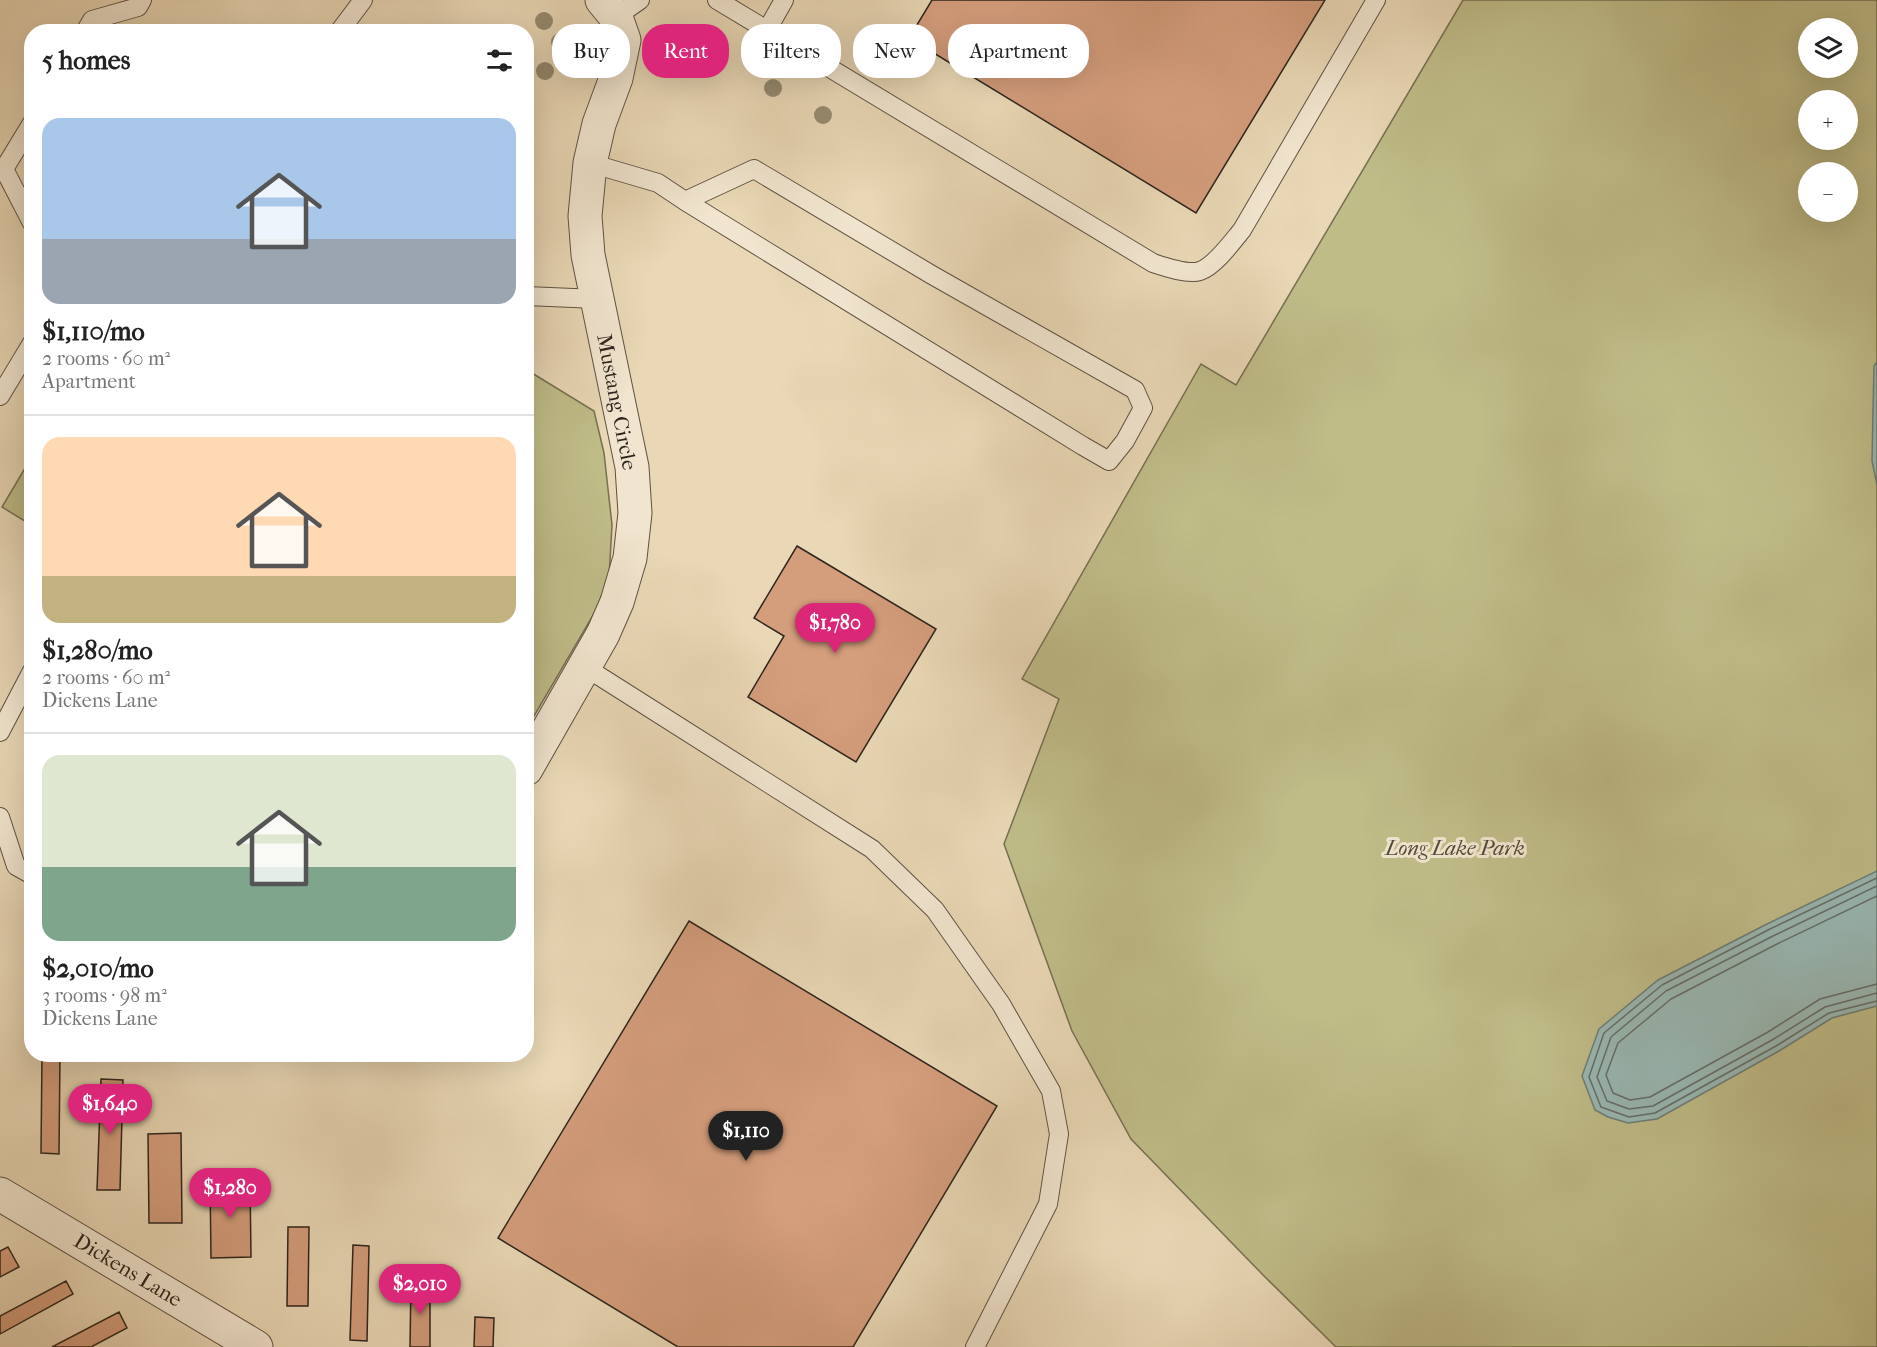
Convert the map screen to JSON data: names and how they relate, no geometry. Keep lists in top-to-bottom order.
{
  "streets": {
    "street": ["Mustang Circle", "Dickens Lane"]
  },
  "parks": ["Long Lake Park"],
  "page": {
    "map_buttons": ["+", "−"],
    "chip": [
      "Buy",
      "Rent",
      "Filters",
      "New",
      "Apartment"
    ],
    "heading": "5 homes",
    "list": [
      {
        "name": "$1,110/mo",
        "note": "2 rooms · 60 m² · Apartment"
      },
      {
        "name": "$1,280/mo",
        "note": "2 rooms · 60 m² · Dickens Lane"
      },
      {
        "name": "$2,010/mo",
        "note": "3 rooms · 98 m² · Dickens Lane"
      }
    ],
    "price": [
      "$1,780",
      "$1,640",
      "$1,110",
      "$1,280",
      "$2,010"
    ]
  }
}
